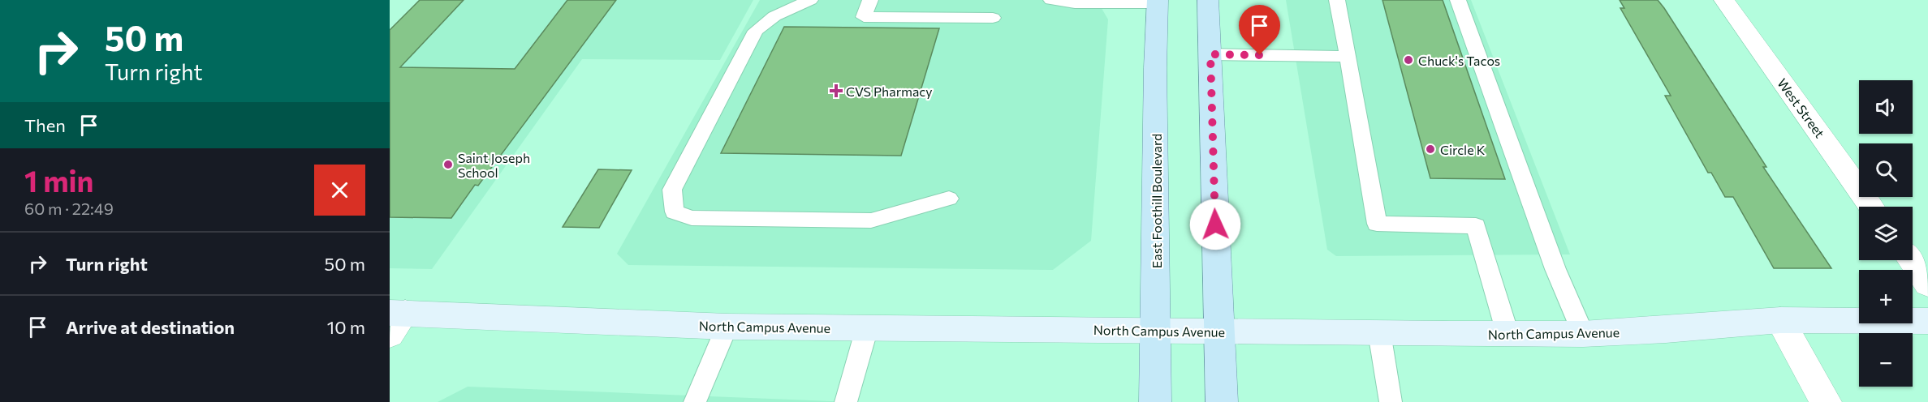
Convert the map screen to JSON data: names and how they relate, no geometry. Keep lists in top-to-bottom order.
{
  "streets": {
    "main road": ["East Foothill Boulevard", "North Campus Avenue"],
    "street": ["West Street"]
  },
  "crossings": [
    ["East Foothill Boulevard", "North Campus Avenue"]
  ],
  "places": {
    "other": ["Chuck's Tacos", "Circle K", "Saint Joseph School"],
    "health": ["CVS Pharmacy"]
  },
  "page": {
    "turn": ["50 m", "Turn right"],
    "map_buttons": ["+", "−"],
    "then": "Then",
    "heading": ["1 min", "60 m · 22:49"],
    "list": [
      {
        "name": "Turn right",
        "value": "50 m"
      },
      {
        "name": "Arrive at destination",
        "value": "10 m"
      }
    ]
  }
}
